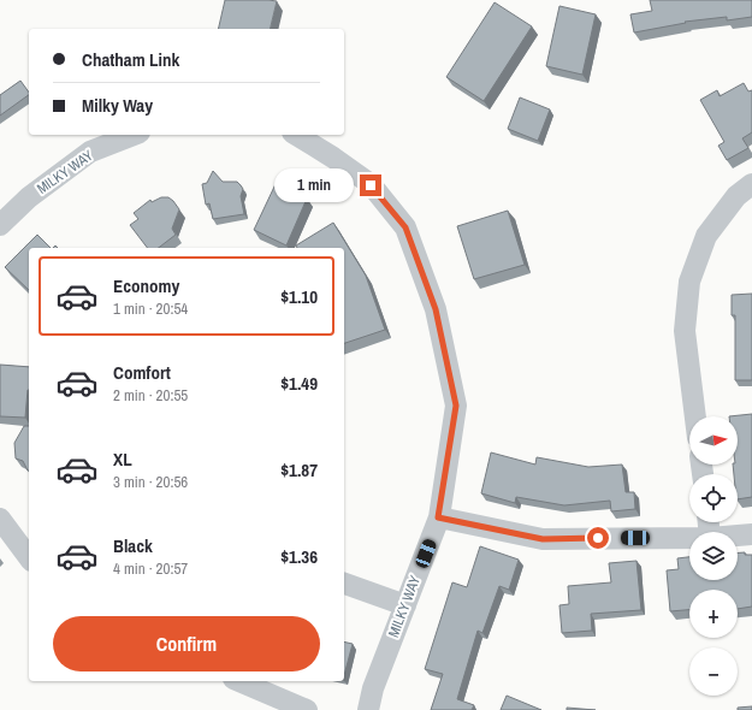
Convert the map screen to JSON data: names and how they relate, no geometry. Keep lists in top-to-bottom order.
{
  "streets": {
    "street": ["MILKY WAY"]
  },
  "north": "right",
  "page": {
    "banner": ["Chatham Link", "Milky Way"],
    "bubble": "1 min",
    "list": [
      {
        "name": "Economy",
        "note": "1 min · 20:54",
        "value": "$1.10"
      },
      {
        "name": "Comfort",
        "note": "2 min · 20:55",
        "value": "$1.49"
      },
      {
        "name": "XL",
        "note": "3 min · 20:56",
        "value": "$1.87"
      },
      {
        "name": "Black",
        "note": "4 min · 20:57",
        "value": "$1.36"
      }
    ],
    "map_buttons": ["+", "−"],
    "buttons": "Confirm"
  }
}
